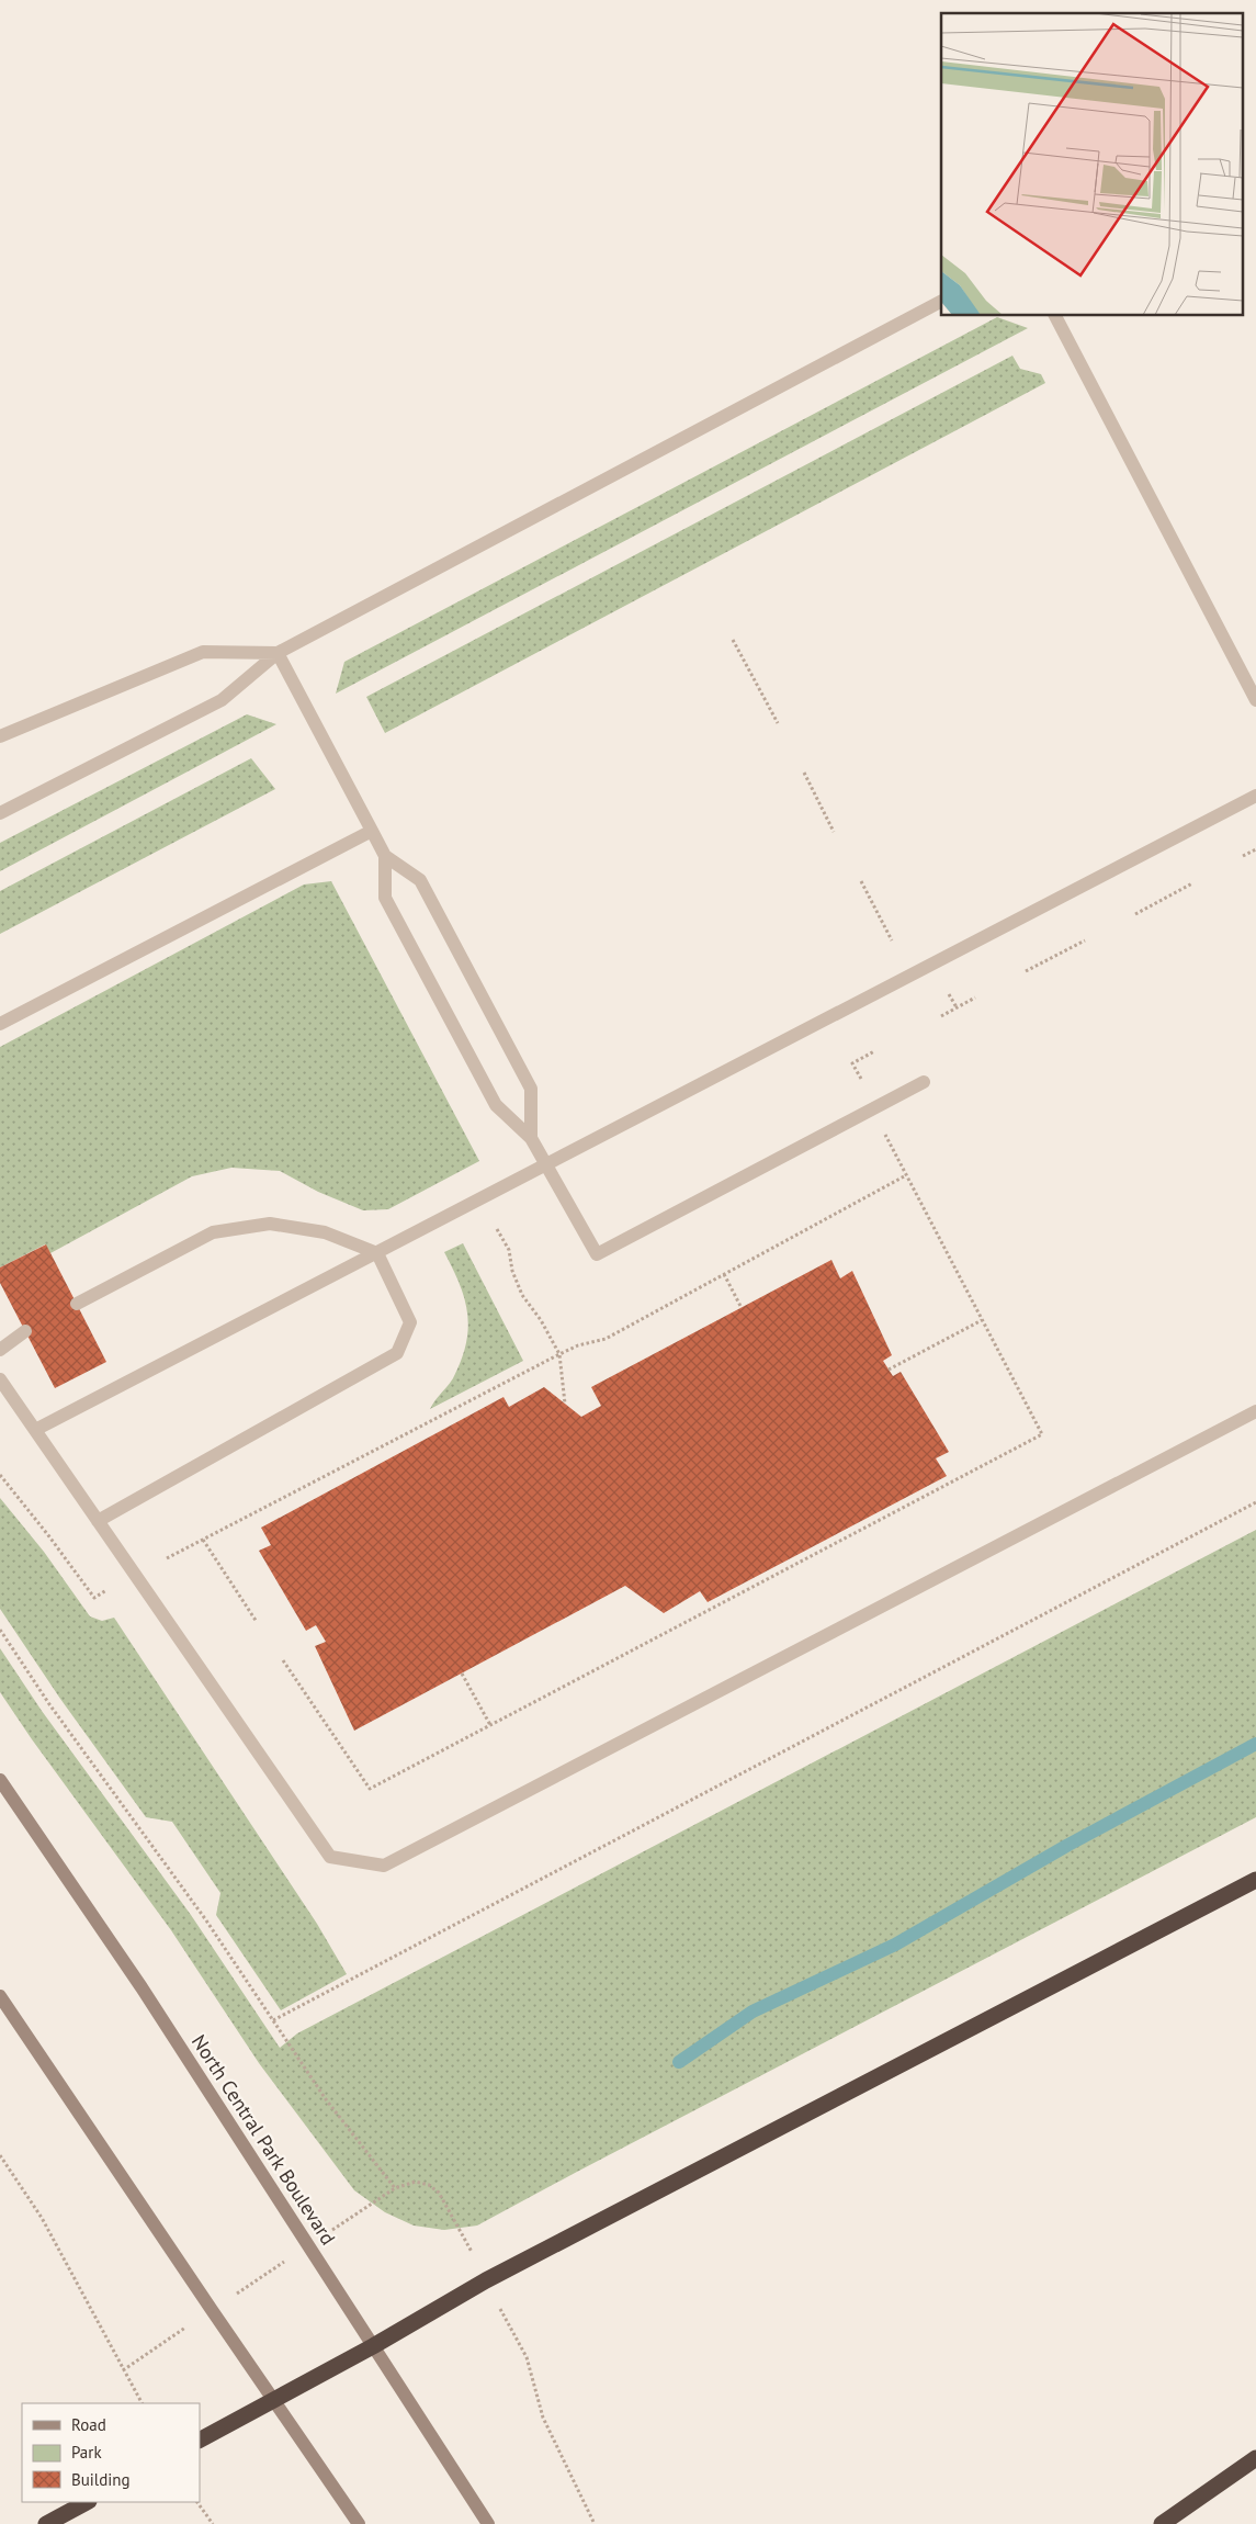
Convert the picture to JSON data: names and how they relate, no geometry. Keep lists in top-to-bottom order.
{
  "streets": {
    "main road": ["North Central Park Boulevard"]
  },
  "legend": ["Road", "Park", "Building"]
}
